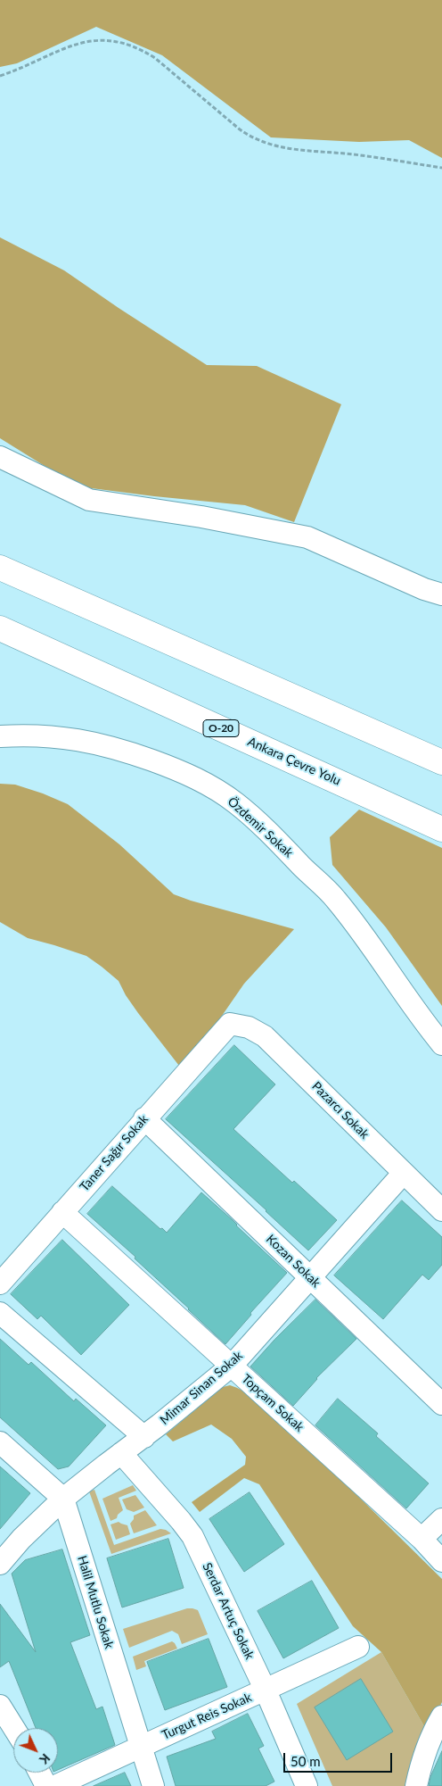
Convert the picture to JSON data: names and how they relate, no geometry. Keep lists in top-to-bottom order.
{
  "streets": {
    "highway": ["O-20", "Ankara Çevre Yolu"],
    "street": [
      "Özdemir Sokak",
      "Pazarcı Sokak",
      "Taner Sağır Sokak",
      "Kozan Sokak",
      "Mimar Sinan Sokak",
      "Topçam Sokak",
      "Halil Mutlu Sokak",
      "Serdar Artuç Sokak",
      "Turgut Reis Sokak"
    ]
  },
  "crossings": [
    ["Pazarcı Sokak", "Taner Sağır Sokak"],
    ["Pazarcı Sokak", "Mimar Sinan Sokak"],
    ["Taner Sağır Sokak", "Kozan Sokak"],
    ["Taner Sağır Sokak", "Topçam Sokak"],
    ["Kozan Sokak", "Mimar Sinan Sokak"],
    ["Mimar Sinan Sokak", "Topçam Sokak"],
    ["Mimar Sinan Sokak", "Halil Mutlu Sokak"],
    ["Mimar Sinan Sokak", "Serdar Artuç Sokak"],
    ["Halil Mutlu Sokak", "Turgut Reis Sokak"],
    ["Serdar Artuç Sokak", "Turgut Reis Sokak"]
  ],
  "scale_bar": "50 m",
  "north": "bottom right"
}
